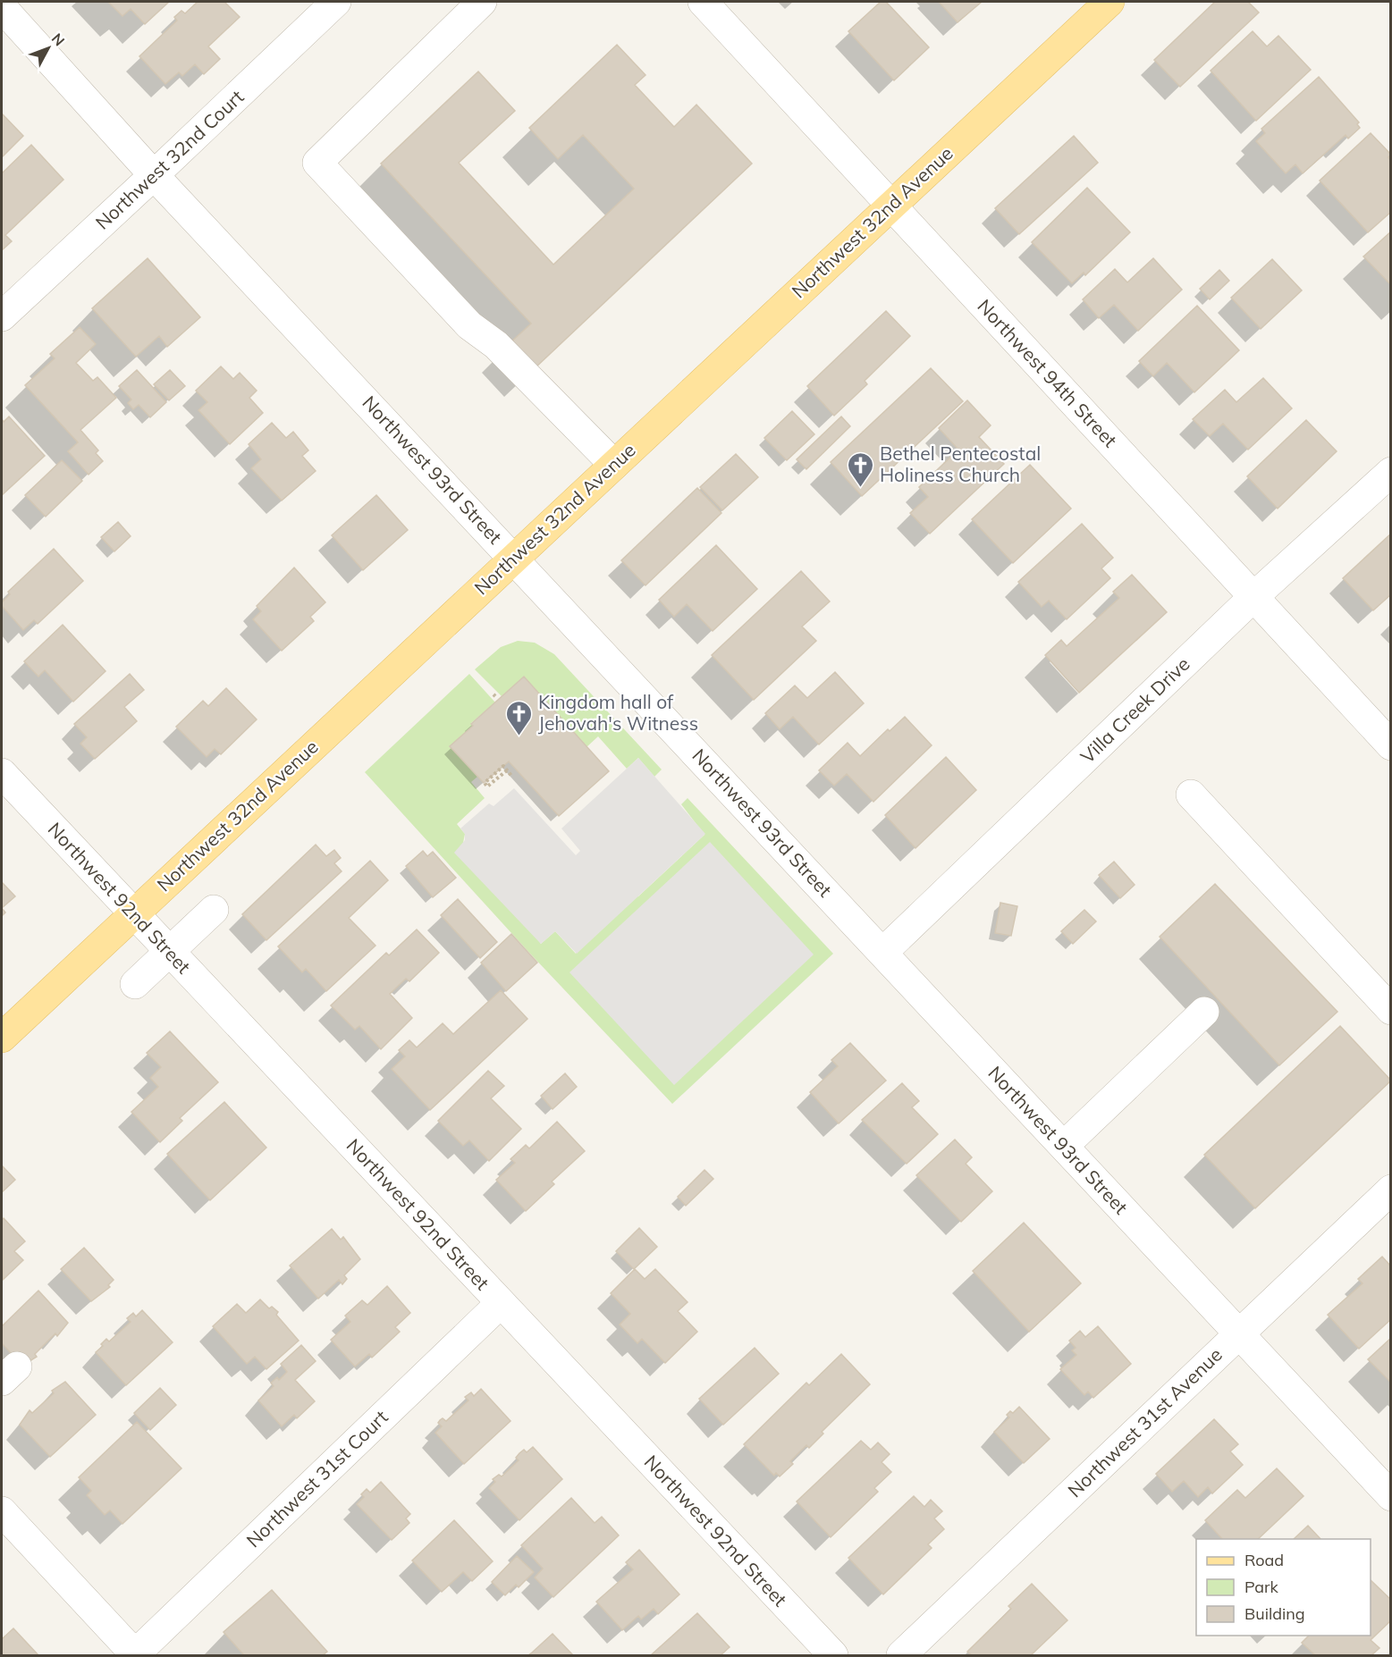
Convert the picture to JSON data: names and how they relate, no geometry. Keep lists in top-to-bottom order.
{
  "streets": {
    "main road": ["Northwest 32nd Avenue"],
    "street": [
      "Northwest 32nd Court",
      "Northwest 94th Street",
      "Northwest 93rd Street",
      "Villa Creek Drive",
      "Northwest 92nd Street",
      "Northwest 31st Avenue",
      "Northwest 31st Court"
    ]
  },
  "crossings": [
    ["Northwest 32nd Court", "Northwest 93rd Street"],
    ["Northwest 32nd Avenue", "Northwest 94th Street"],
    ["Northwest 32nd Avenue", "Northwest 93rd Street"],
    ["Northwest 32nd Avenue", "Northwest 92nd Street"],
    ["Northwest 94th Street", "Villa Creek Drive"],
    ["Northwest 93rd Street", "Villa Creek Drive"],
    ["Northwest 93rd Street", "Northwest 31st Avenue"],
    ["Northwest 92nd Street", "Northwest 31st Court"]
  ],
  "places": {
    "church": ["Bethel Pentecostal Holiness Church", "Kingdom hall of Jehovah's Witness"]
  },
  "legend": ["Road", "Park", "Building"],
  "north": "top right"
}
